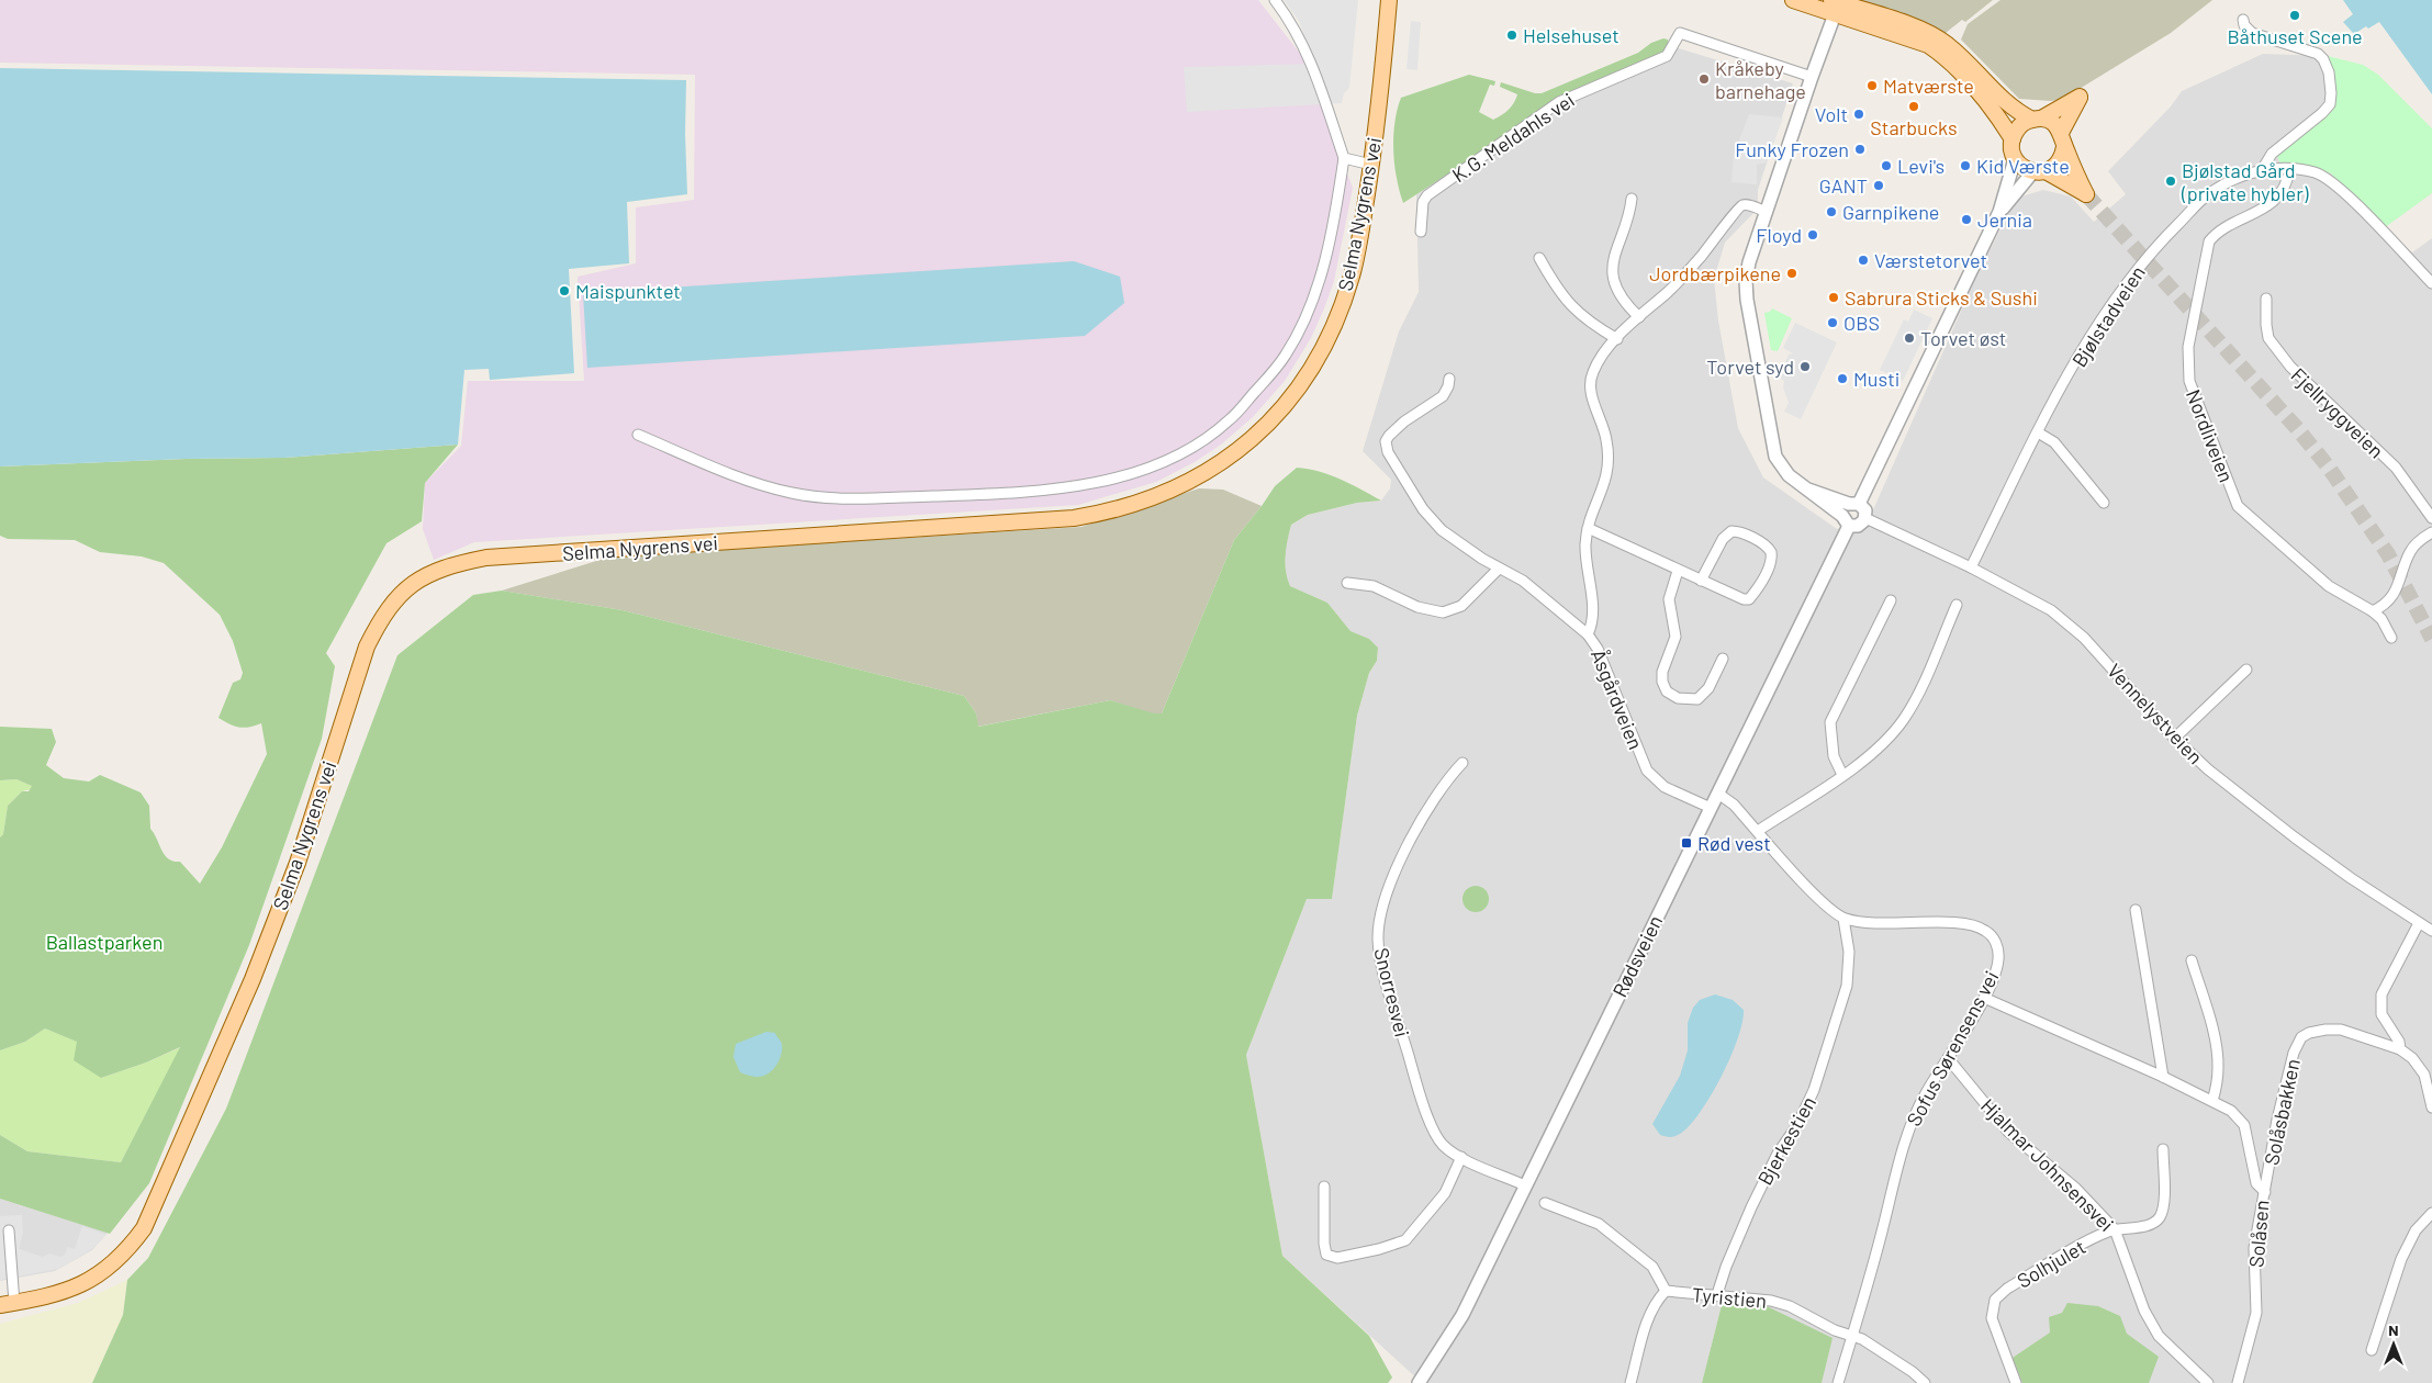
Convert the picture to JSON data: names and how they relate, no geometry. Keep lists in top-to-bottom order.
{
  "streets": {
    "main road": ["Selma Nygrens vei"],
    "street": [
      "K.G. Meldahls vei",
      "Bjølstadveien",
      "Fjellryggveien",
      "Nordliveien",
      "Åsgårdveien",
      "Vennelystveien",
      "Rødsveien",
      "Snorresvei",
      "Sofus Sørensens vei",
      "Solåsbakken",
      "Bjerkestien",
      "Hjalmar Johnsensvei",
      "Solåsen",
      "Solhjulet",
      "Tyristien"
    ]
  },
  "crossings": [
    ["Bjølstadveien", "Nordliveien"],
    ["Bjølstadveien", "Vennelystveien"],
    ["Åsgårdveien", "Rødsveien"],
    ["Vennelystveien", "Rødsveien"],
    ["Rødsveien", "Snorresvei"],
    ["Sofus Sørensens vei", "Bjerkestien"],
    ["Sofus Sørensens vei", "Hjalmar Johnsensvei"],
    ["Sofus Sørensens vei", "Solåsen"],
    ["Sofus Sørensens vei", "Tyristien"],
    ["Solåsbakken", "Solåsen"],
    ["Bjerkestien", "Tyristien"],
    ["Hjalmar Johnsensvei", "Solhjulet"]
  ],
  "parks": ["Ballastparken"],
  "places": {
    "other": [
      "Båthuset Scene",
      "Helsehuset",
      "Kråkeby barnehage",
      "Matværste",
      "Starbucks",
      "Volt",
      "Funky Frozen",
      "Levi's",
      "Kid Værste",
      "Bjølstad Gård (private hybler)",
      "GANT",
      "Garnpikene",
      "Jernia",
      "Floyd",
      "Værstetorvet",
      "Jordbærpikene",
      "Maispunktet",
      "Sabrura Sticks & Sushi",
      "OBS",
      "Torvet øst",
      "Torvet syd",
      "Musti"
    ],
    "transit": ["Rød vest"]
  },
  "north": "top"
}
